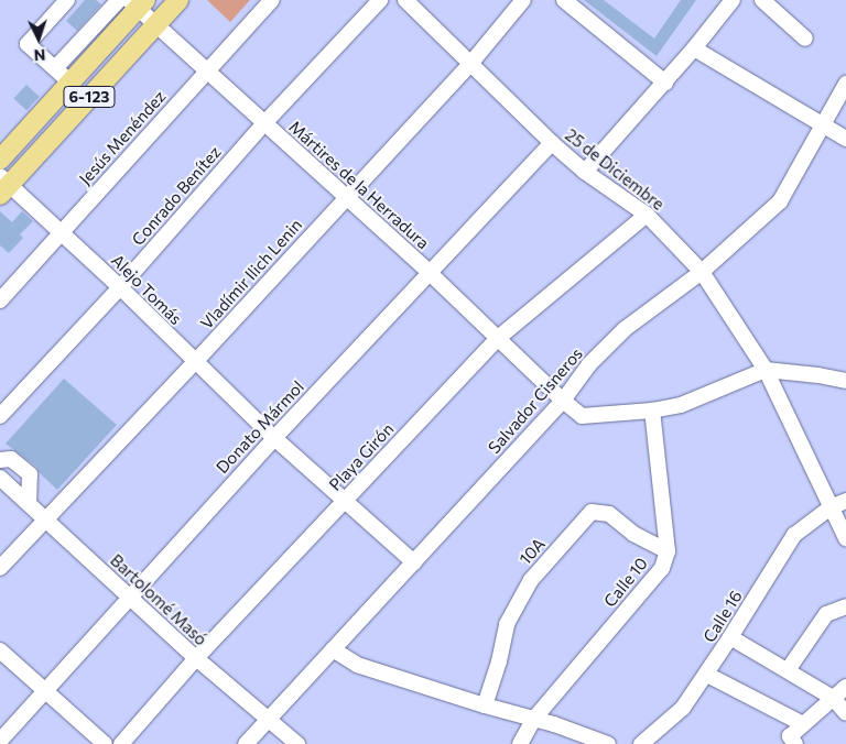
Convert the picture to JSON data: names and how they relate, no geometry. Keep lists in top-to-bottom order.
{
  "streets": {
    "main road": ["6-123"],
    "street": [
      "Jesús Menéndez",
      "25 de Diciembre",
      "Mártires de la Herradura",
      "Conrado Benítez",
      "Vladímir Ilich Lenin",
      "Alejo Tomás",
      "Salvador Cisneros",
      "Donato Mármol",
      "Playa Girón",
      "10A",
      "Calle 10",
      "Bartolomé Masó",
      "Calle 16"
    ]
  },
  "crossings": [
    ["6-123", "Mártires de la Herradura"],
    ["6-123", "Alejo Tomás"],
    ["Jesús Menéndez", "Mártires de la Herradura"],
    ["Jesús Menéndez", "Alejo Tomás"],
    ["25 de Diciembre", "Mártires de la Herradura"],
    ["25 de Diciembre", "Vladímir Ilich Lenin"],
    ["25 de Diciembre", "Salvador Cisneros"],
    ["25 de Diciembre", "Donato Mármol"],
    ["25 de Diciembre", "Playa Girón"],
    ["25 de Diciembre", "Calle 16"],
    ["Mártires de la Herradura", "Conrado Benítez"],
    ["Mártires de la Herradura", "Vladímir Ilich Lenin"],
    ["Mártires de la Herradura", "Salvador Cisneros"],
    ["Mártires de la Herradura", "Donato Mármol"],
    ["Mártires de la Herradura", "Playa Girón"],
    ["Mártires de la Herradura", "Calle 10"],
    ["Conrado Benítez", "Alejo Tomás"],
    ["Vladímir Ilich Lenin", "Alejo Tomás"],
    ["Vladímir Ilich Lenin", "Bartolomé Masó"],
    ["Alejo Tomás", "Salvador Cisneros"],
    ["Alejo Tomás", "Donato Mármol"],
    ["Alejo Tomás", "Playa Girón"],
    ["Salvador Cisneros", "Bartolomé Masó"],
    ["Donato Mármol", "Bartolomé Masó"],
    ["Playa Girón", "Bartolomé Masó"],
    ["10A", "Calle 10"]
  ],
  "north": "bottom"
}
